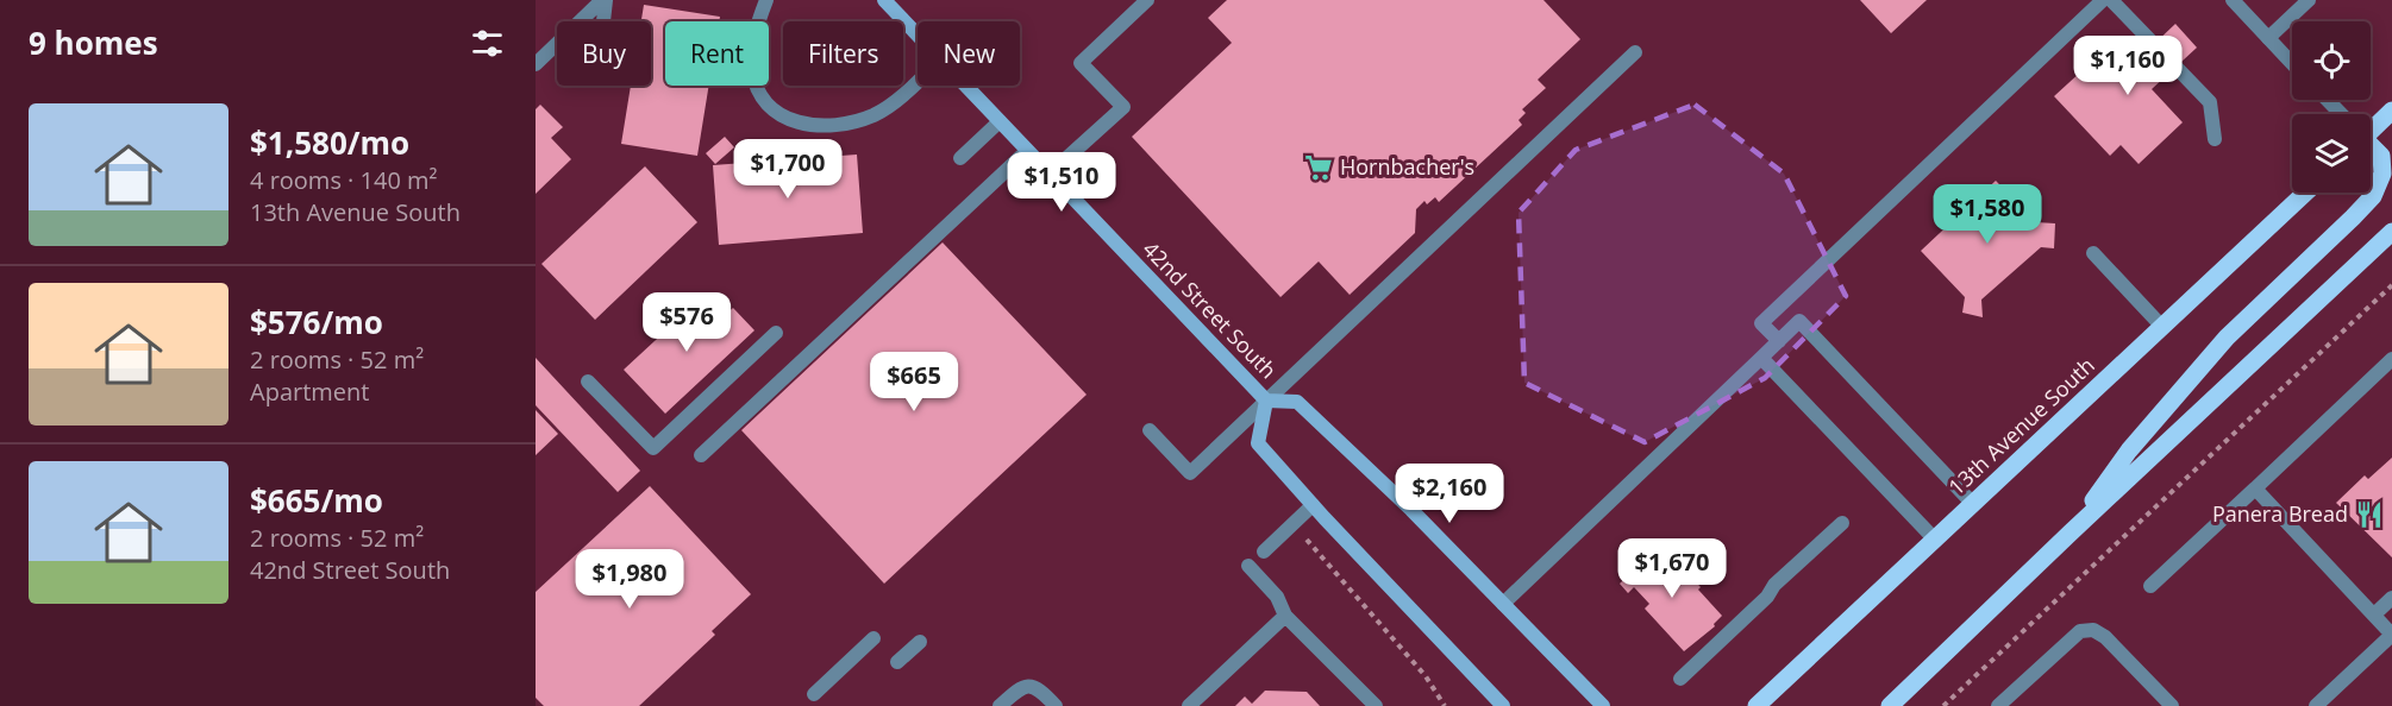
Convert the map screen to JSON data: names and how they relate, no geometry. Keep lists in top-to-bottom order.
{
  "streets": {
    "main road": ["42nd Street South", "13th Avenue South"]
  },
  "places": {
    "supermarket": ["Hornbacher's"],
    "restaurant": ["Panera Bread"]
  },
  "page": {
    "heading": "9 homes",
    "chip": [
      "Buy",
      "Rent",
      "Filters",
      "New"
    ],
    "price": [
      "$1,160",
      "$1,700",
      "$1,510",
      "$1,580",
      "$576",
      "$665",
      "$2,160",
      "$1,670",
      "$1,980"
    ],
    "list": [
      {
        "name": "$1,580/mo",
        "note": "4 rooms · 140 m² · 13th Avenue South"
      },
      {
        "name": "$576/mo",
        "note": "2 rooms · 52 m² · Apartment"
      },
      {
        "name": "$665/mo",
        "note": "2 rooms · 52 m² · 42nd Street South"
      }
    ]
  }
}
